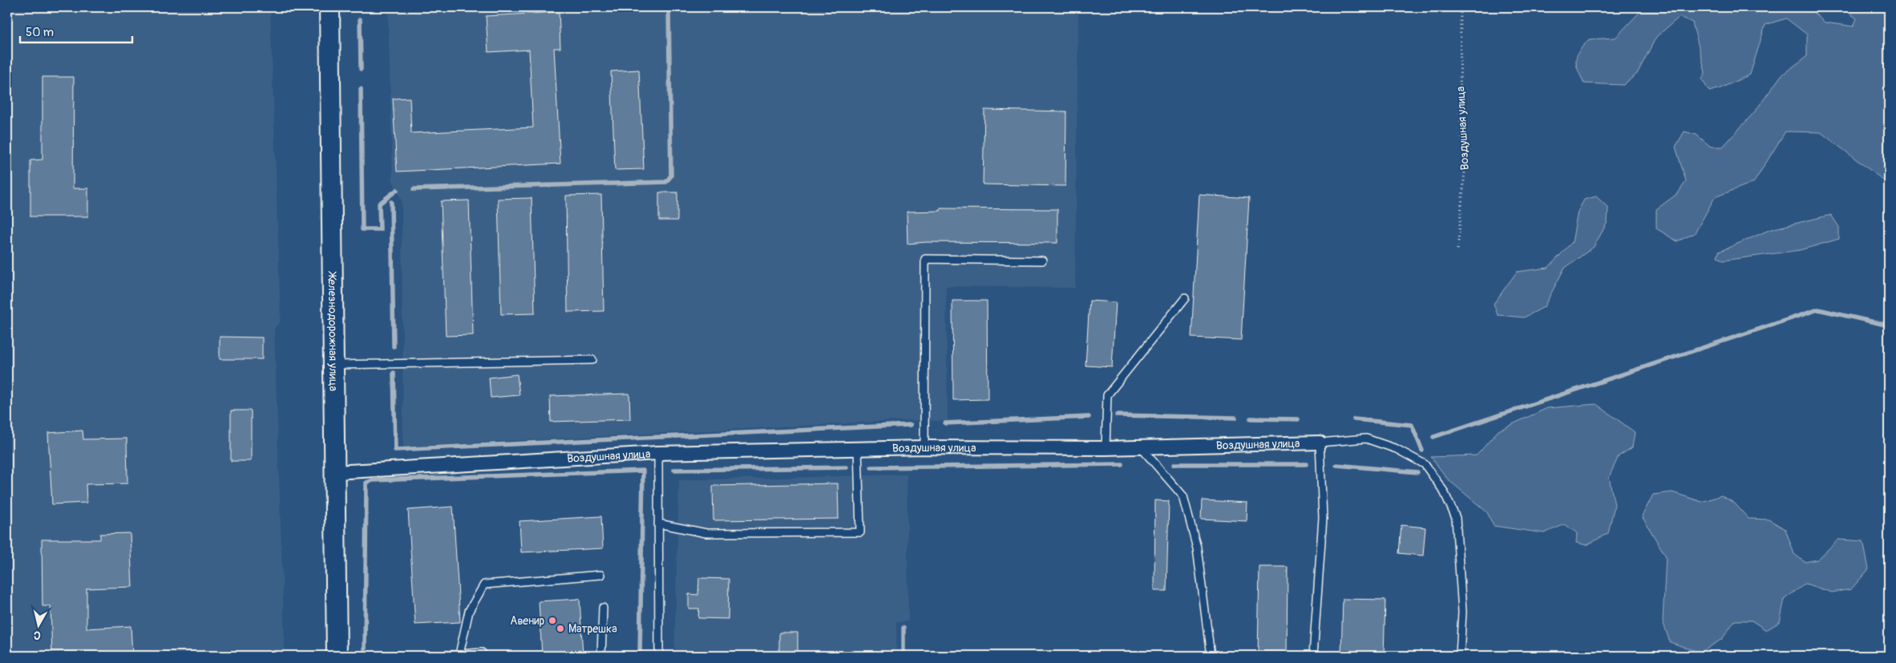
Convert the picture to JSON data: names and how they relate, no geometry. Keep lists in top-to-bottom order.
{
  "streets": {
    "main road": ["Железнодорожная улица"],
    "street": ["Воздушная улица"]
  },
  "crossings": [
    ["Воздушная улица", "Железнодорожная улица"]
  ],
  "places": ["Авенир", "Матрешка"],
  "scale_bar": "50 m",
  "north": "bottom"
}
